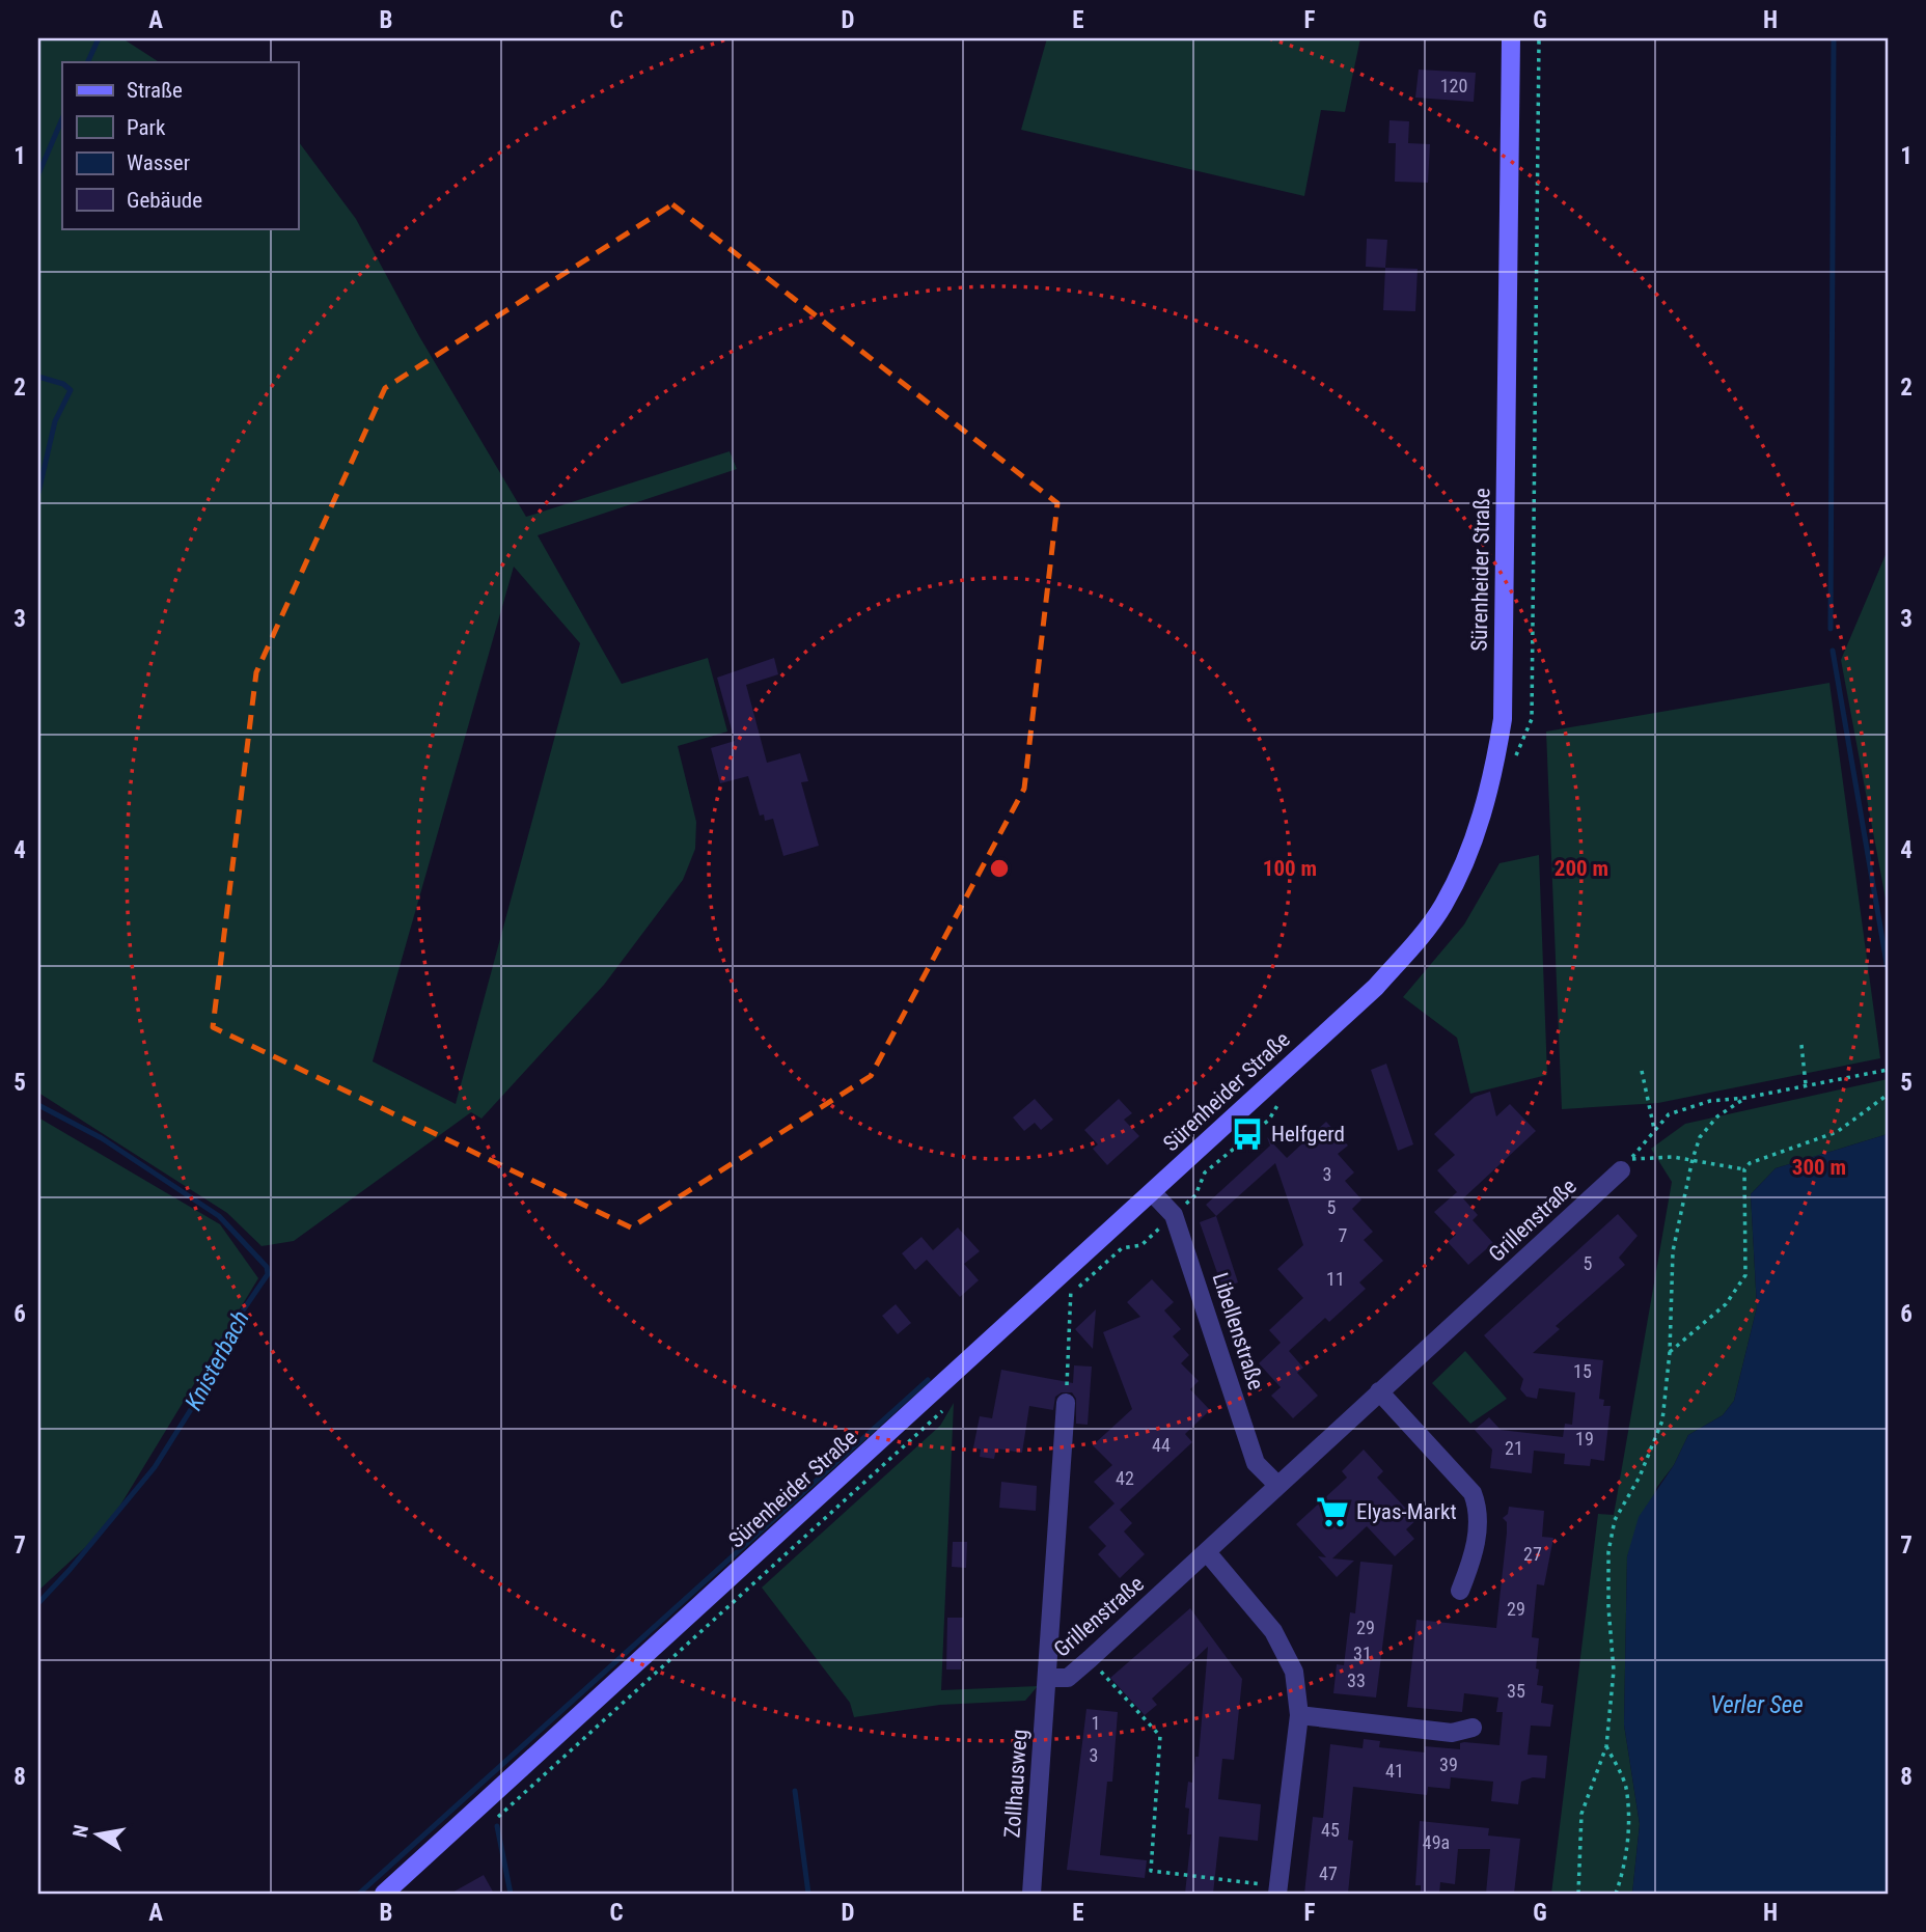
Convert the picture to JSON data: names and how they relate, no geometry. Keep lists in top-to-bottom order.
{
  "streets": {
    "main road": ["Sürenheider Straße"],
    "street": ["Grillenstraße", "Libellenstraße", "Zollhausweg"]
  },
  "crossings": [
    ["Sürenheider Straße", "Libellenstraße"],
    ["Grillenstraße", "Libellenstraße"],
    ["Grillenstraße", "Zollhausweg"]
  ],
  "water": ["Knisterbach", "Verler See"],
  "places": {
    "bus stop": ["Helfgerd"],
    "supermarket": ["Elyas-Markt"]
  },
  "house_numbers": [
    "120",
    "3",
    "5",
    "7",
    "5",
    "11",
    "15",
    "19",
    "44",
    "21",
    "42",
    "27",
    "29",
    "29",
    "31",
    "33",
    "35",
    "1",
    "3",
    "39",
    "41",
    "45",
    "49a",
    "47"
  ],
  "legend": [
    "Straße",
    "Park",
    "Wasser",
    "Gebäude"
  ],
  "north": "left",
  "grid": {
    "columns": [
      "A",
      "B",
      "C",
      "D",
      "E",
      "F",
      "G",
      "H"
    ],
    "rows": [
      "1",
      "2",
      "3",
      "4",
      "5",
      "6",
      "7",
      "8"
    ]
  },
  "rings": ["100 m", "200 m", "300 m"]
}
